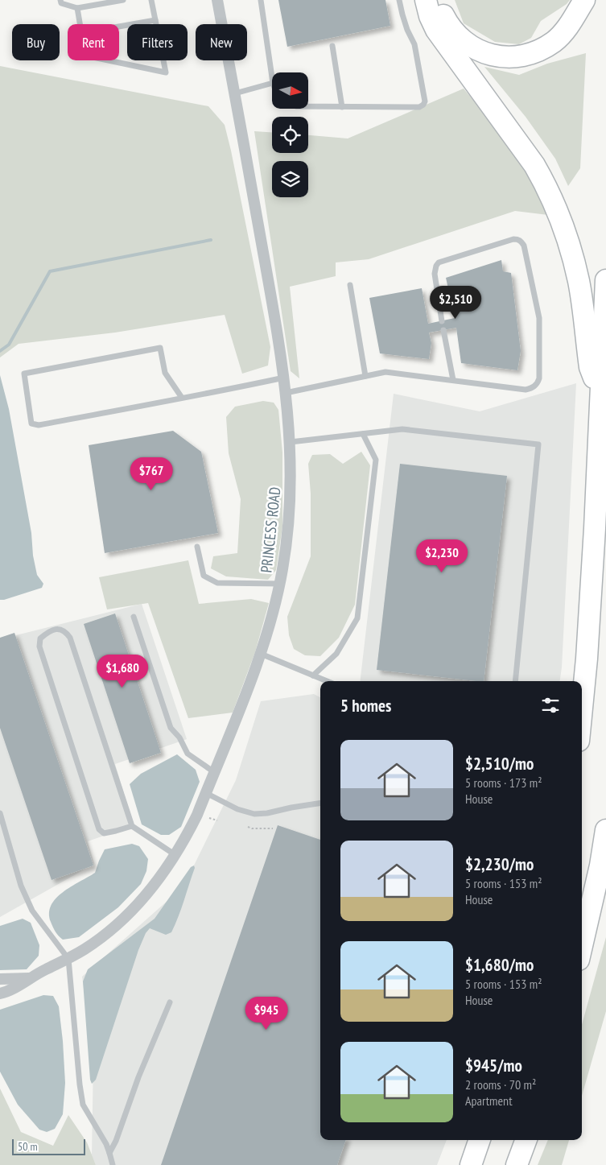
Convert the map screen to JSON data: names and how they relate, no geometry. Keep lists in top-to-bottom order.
{
  "streets": {
    "street": ["PRINCESS ROAD"]
  },
  "scale_bar": "50 m",
  "north": "right",
  "page": {
    "chip": [
      "Buy",
      "Rent",
      "Filters",
      "New"
    ],
    "price": [
      "$2,510",
      "$767",
      "$2,230",
      "$1,680",
      "$945"
    ],
    "heading": "5 homes",
    "list": [
      {
        "name": "$2,510/mo",
        "note": "5 rooms · 173 m² · House"
      },
      {
        "name": "$2,230/mo",
        "note": "5 rooms · 153 m² · House"
      },
      {
        "name": "$1,680/mo",
        "note": "5 rooms · 153 m² · House"
      },
      {
        "name": "$945/mo",
        "note": "2 rooms · 70 m² · Apartment"
      }
    ],
    "scale": "50 m"
  }
}
